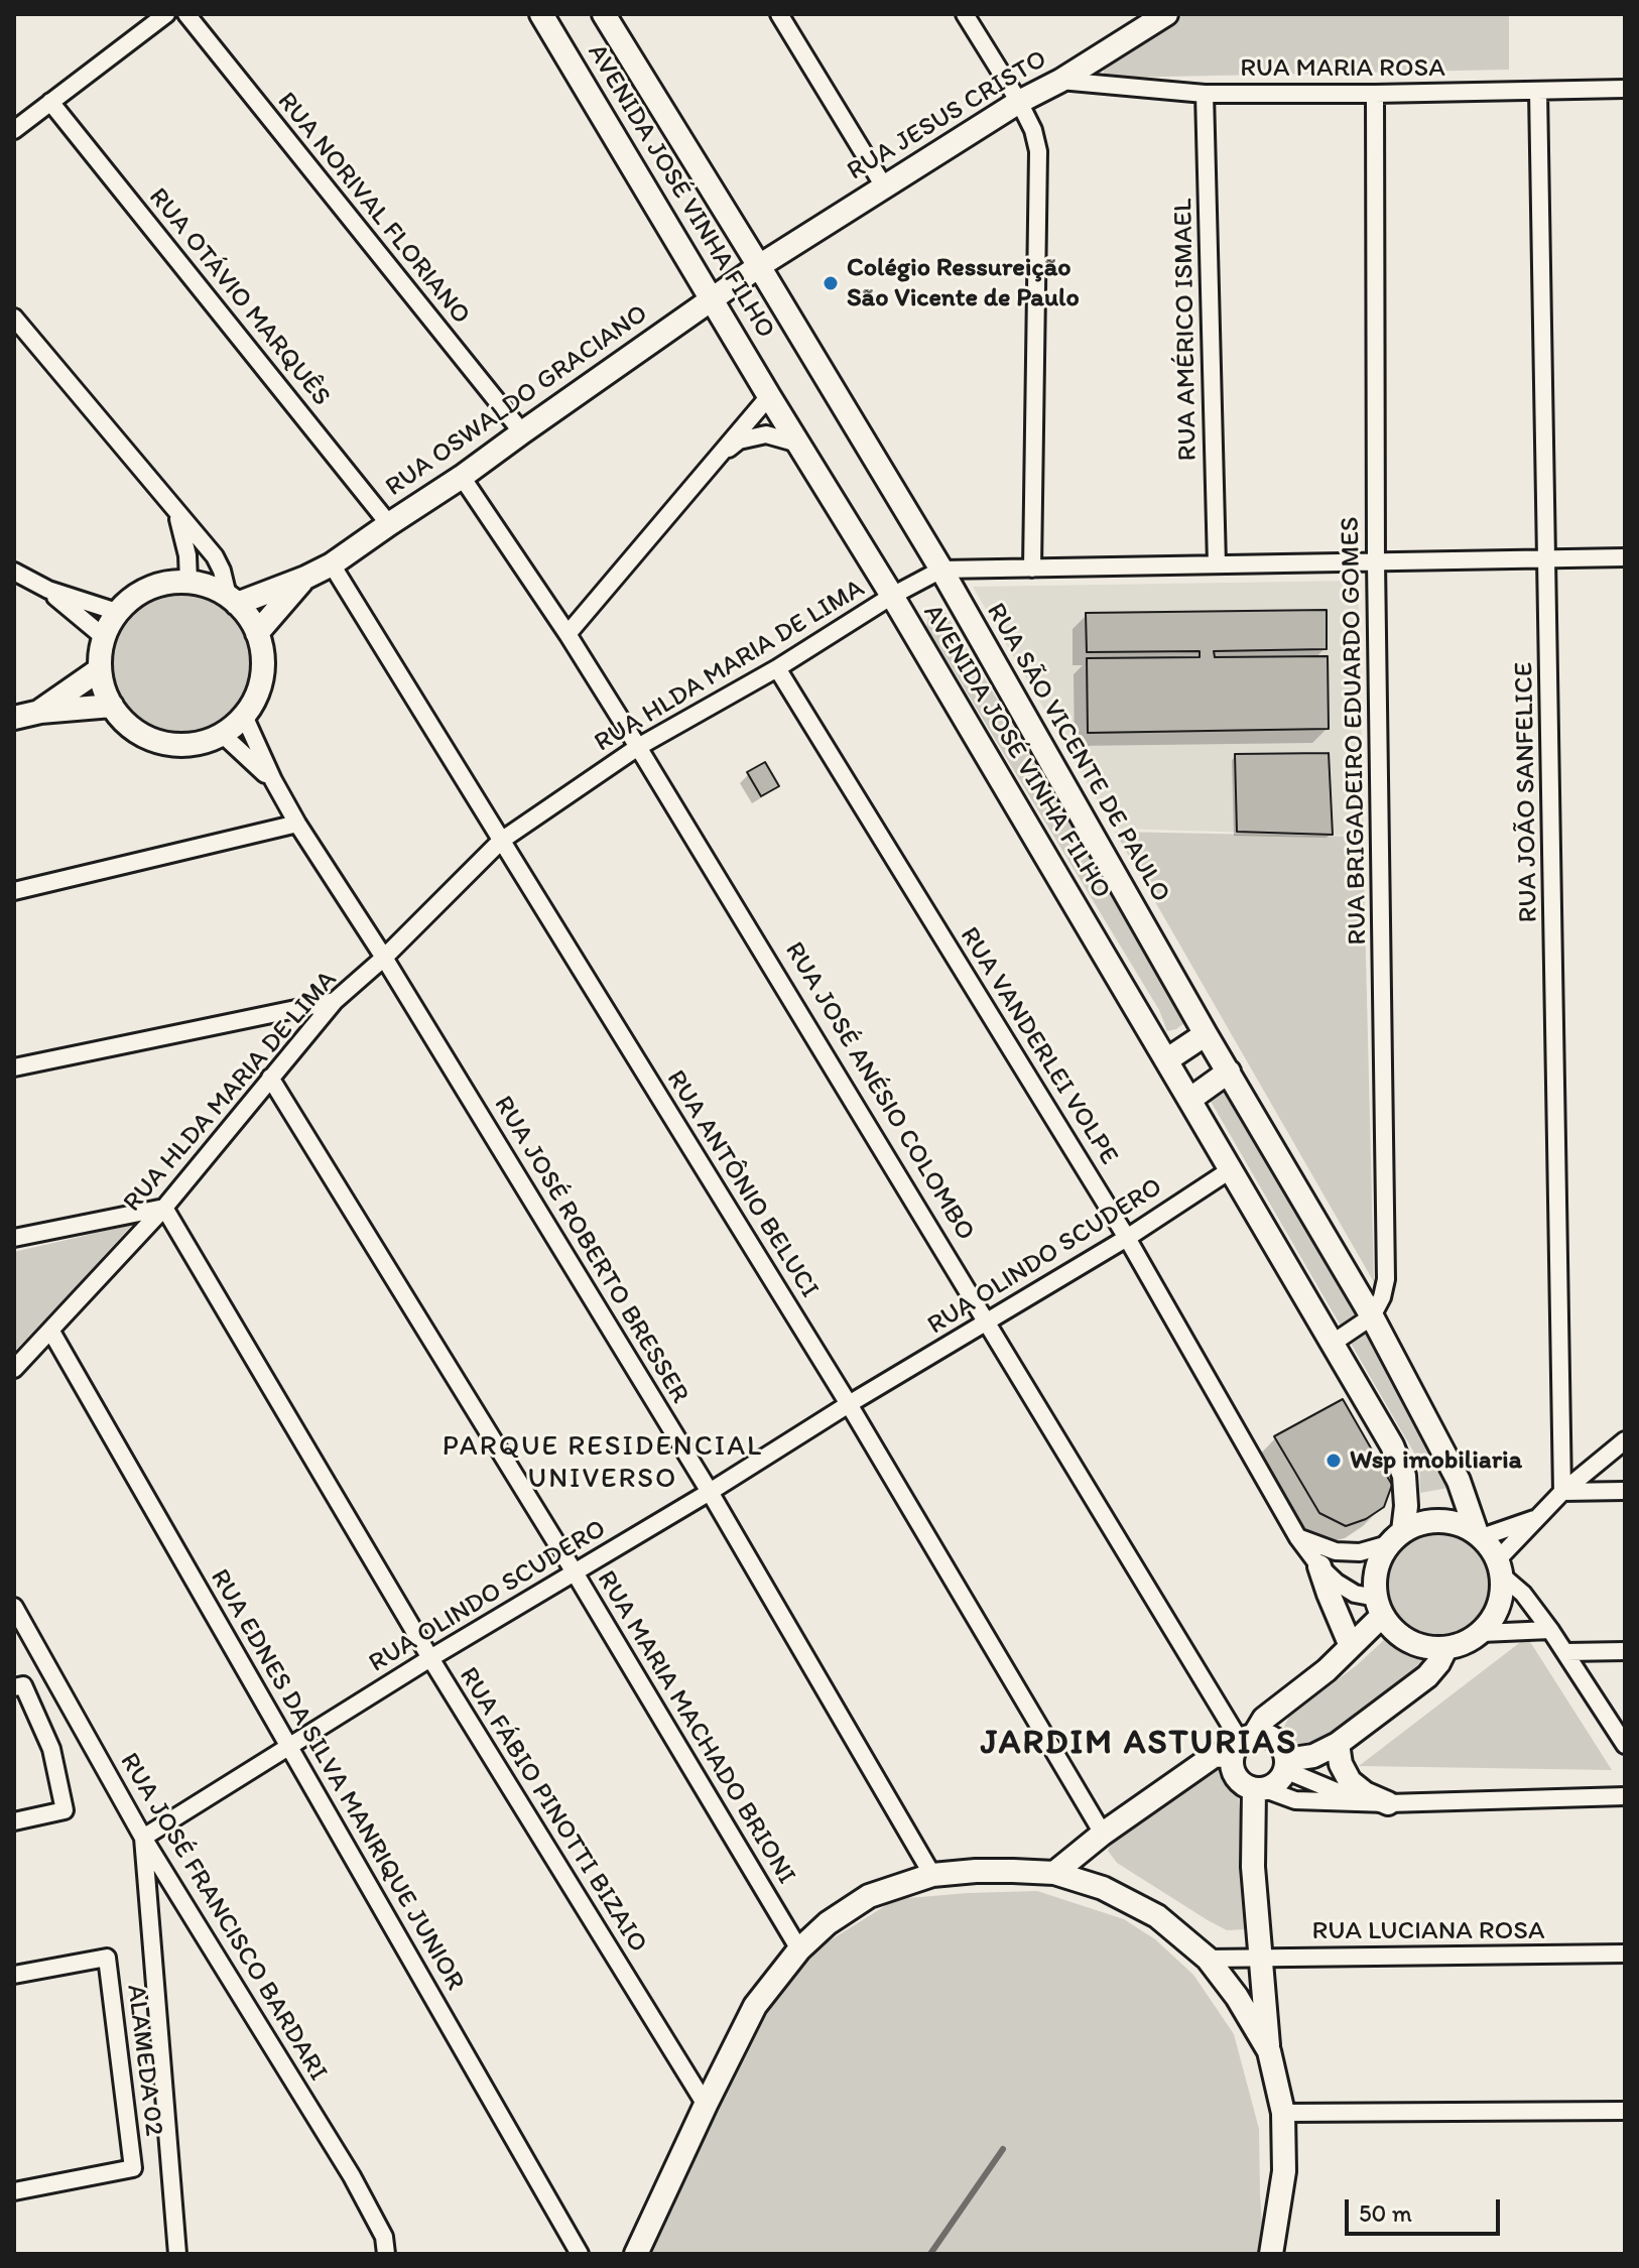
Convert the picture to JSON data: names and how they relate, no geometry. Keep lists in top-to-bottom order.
{
  "streets": {
    "street": [
      "RUA MARIA ROSA",
      "RUA JESUS CRISTO",
      "AVENIDA JOSÉ VINHA FILHO",
      "RUA NORIVAL FLORIANO",
      "RUA OTÁVIO MARQUÊS",
      "RUA AMÉRICO ISMAEL",
      "RUA OSWALDO GRACIANO",
      "RUA HLDA MARIA DE LIMA",
      "RUA BRIGADEIRO EDUARDO GOMES",
      "RUA SÃO VICENTE DE PAULO",
      "RUA JOÃO SANFELICE",
      "RUA VANDERLEI VOLPE",
      "RUA JOSÉ ANÉSIO COLOMBO",
      "RUA ANTÔNIO BELUCI",
      "RUA JOSÉ ROBERTO BRESSER",
      "RUA OLINDO SCUDERO",
      "RUA MARIA MACHADO BRIONI",
      "RUA EDNES DA SILVA MANRIQUE JUNIOR",
      "RUA FÁBIO PINOTTI BIZAIO",
      "RUA JOSÉ FRANCISCO BARDARI",
      "RUA LUCIANA ROSA",
      "ALAMEDA 02"
    ]
  },
  "crossings": [
    ["RUA MARIA ROSA", "RUA JESUS CRISTO"],
    ["RUA MARIA ROSA", "RUA AMÉRICO ISMAEL"],
    ["RUA MARIA ROSA", "RUA BRIGADEIRO EDUARDO GOMES"],
    ["RUA MARIA ROSA", "RUA JOÃO SANFELICE"],
    ["RUA JESUS CRISTO", "RUA OSWALDO GRACIANO"],
    ["RUA JESUS CRISTO", "RUA SÃO VICENTE DE PAULO"],
    ["AVENIDA JOSÉ VINHA FILHO", "RUA OSWALDO GRACIANO"],
    ["AVENIDA JOSÉ VINHA FILHO", "RUA HLDA MARIA DE LIMA"],
    ["AVENIDA JOSÉ VINHA FILHO", "RUA SÃO VICENTE DE PAULO"],
    ["AVENIDA JOSÉ VINHA FILHO", "RUA VANDERLEI VOLPE"],
    ["AVENIDA JOSÉ VINHA FILHO", "RUA OLINDO SCUDERO"],
    ["RUA NORIVAL FLORIANO", "RUA OSWALDO GRACIANO"],
    ["RUA OTÁVIO MARQUÊS", "RUA OSWALDO GRACIANO"],
    ["RUA OSWALDO GRACIANO", "RUA SÃO VICENTE DE PAULO"],
    ["RUA OSWALDO GRACIANO", "RUA JOSÉ ANÉSIO COLOMBO"],
    ["RUA OSWALDO GRACIANO", "RUA ANTÔNIO BELUCI"],
    ["RUA OSWALDO GRACIANO", "RUA JOSÉ ROBERTO BRESSER"],
    ["RUA HLDA MARIA DE LIMA", "RUA SÃO VICENTE DE PAULO"],
    ["RUA HLDA MARIA DE LIMA", "RUA VANDERLEI VOLPE"],
    ["RUA HLDA MARIA DE LIMA", "RUA JOSÉ ANÉSIO COLOMBO"],
    ["RUA HLDA MARIA DE LIMA", "RUA ANTÔNIO BELUCI"],
    ["RUA HLDA MARIA DE LIMA", "RUA JOSÉ ROBERTO BRESSER"],
    ["RUA HLDA MARIA DE LIMA", "RUA MARIA MACHADO BRIONI"],
    ["RUA HLDA MARIA DE LIMA", "RUA EDNES DA SILVA MANRIQUE JUNIOR"],
    ["RUA HLDA MARIA DE LIMA", "RUA FÁBIO PINOTTI BIZAIO"],
    ["RUA BRIGADEIRO EDUARDO GOMES", "RUA SÃO VICENTE DE PAULO"],
    ["RUA SÃO VICENTE DE PAULO", "RUA VANDERLEI VOLPE"],
    ["RUA VANDERLEI VOLPE", "RUA OLINDO SCUDERO"],
    ["RUA JOSÉ ANÉSIO COLOMBO", "RUA OLINDO SCUDERO"],
    ["RUA ANTÔNIO BELUCI", "RUA OLINDO SCUDERO"],
    ["RUA JOSÉ ROBERTO BRESSER", "RUA OLINDO SCUDERO"],
    ["RUA OLINDO SCUDERO", "RUA MARIA MACHADO BRIONI"],
    ["RUA OLINDO SCUDERO", "RUA EDNES DA SILVA MANRIQUE JUNIOR"],
    ["RUA OLINDO SCUDERO", "RUA FÁBIO PINOTTI BIZAIO"],
    ["RUA OLINDO SCUDERO", "RUA JOSÉ FRANCISCO BARDARI"]
  ],
  "districts": ["PARQUE RESIDENCIAL UNIVERSO", "JARDIM ASTURIAS"],
  "places": ["Colégio Ressureição São Vicente de Paulo", "Wsp imobiliaria"],
  "scale_bar": "50 m"
}
